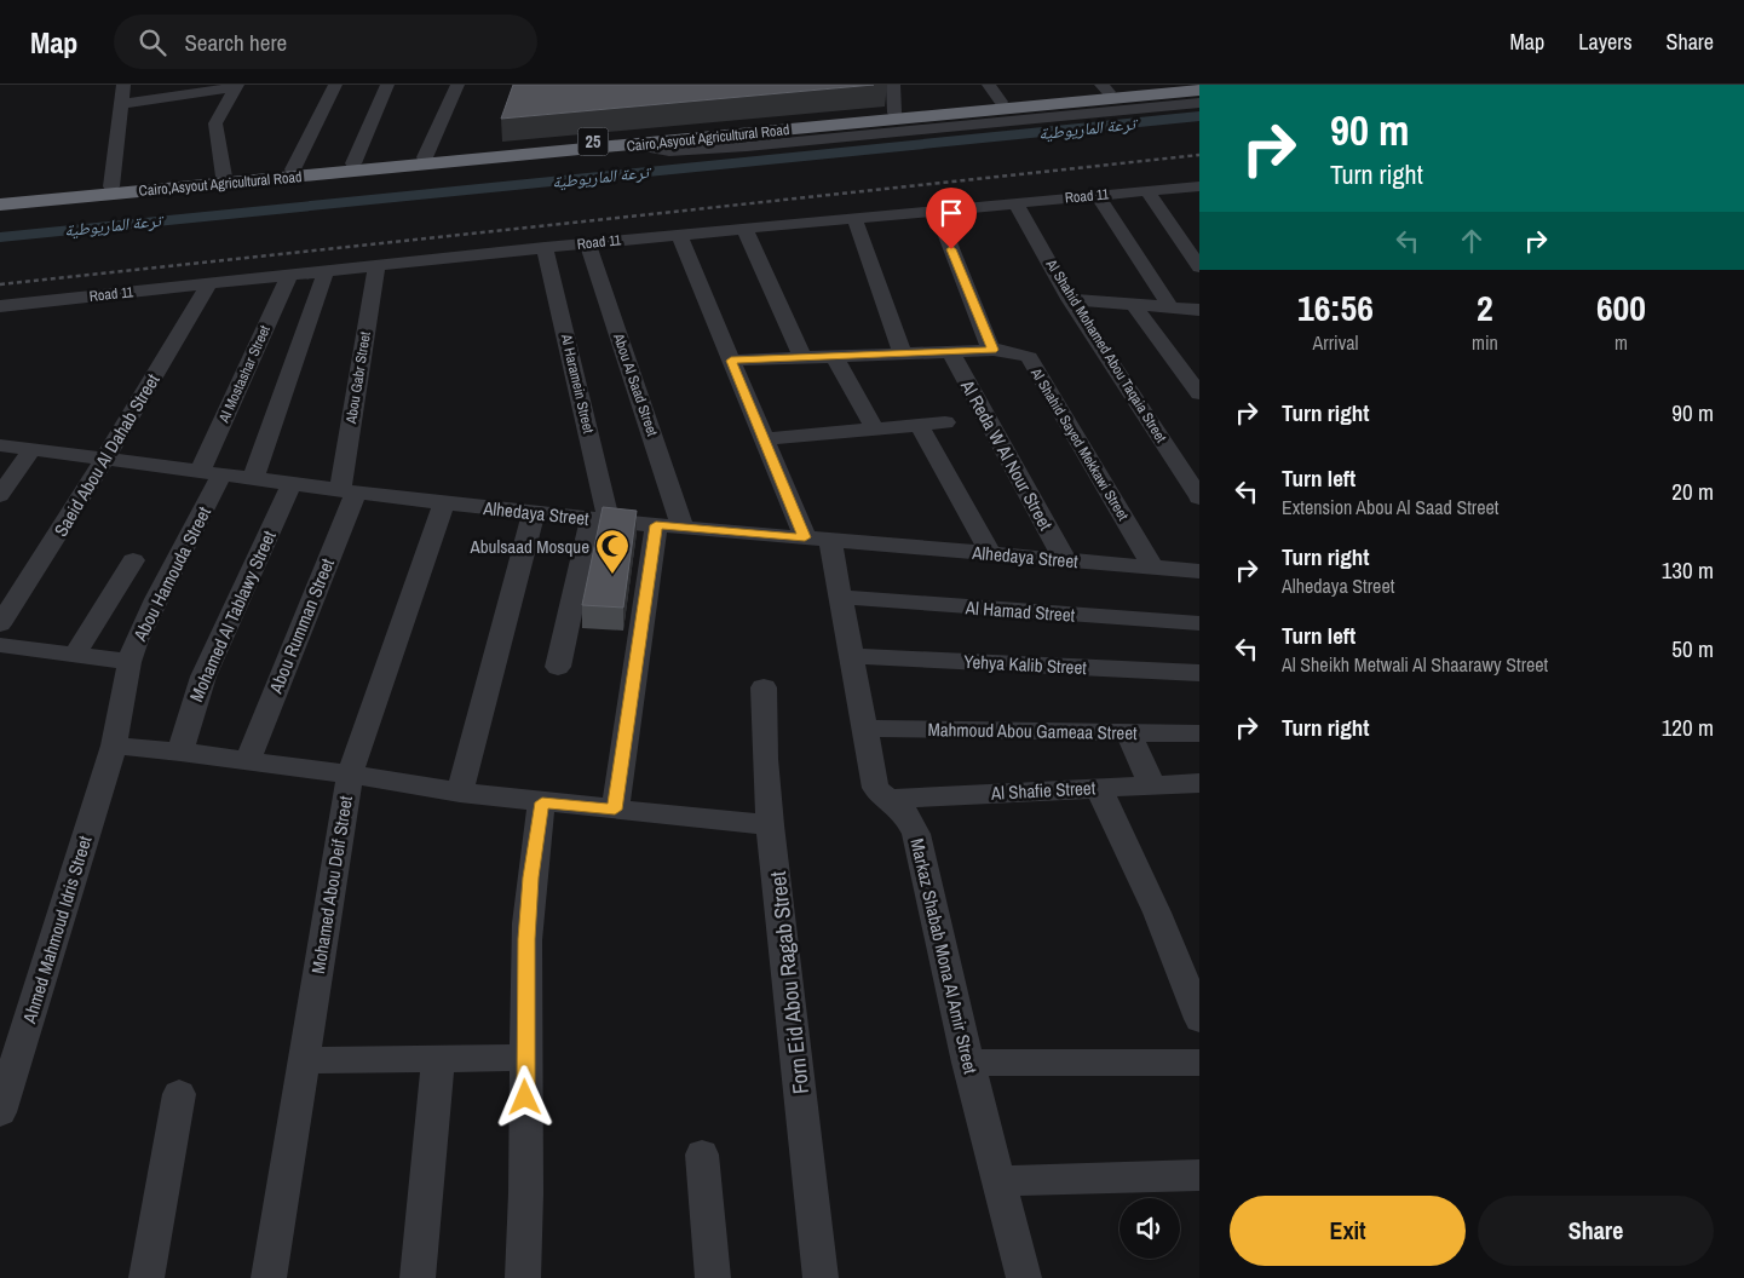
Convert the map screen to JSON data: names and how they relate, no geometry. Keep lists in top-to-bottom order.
{
  "streets": {
    "highway": ["Cairo,Asyout Agricultural Road", "25"],
    "street": [
      "Road 11",
      "Al Shahid Mohamed Abou Taqaia Street",
      "Al Mostashar Street",
      "Abou Gabr Street",
      "Al Haramein Street",
      "Abou Al Saad Street",
      "Al Shahid Sayed Mekkawi Street",
      "Saeid Abou Al Dahab Street",
      "Al Reda W Al Nour Street",
      "Alhedaya Street",
      "Abou Hamouda Street",
      "Al Hamad Street",
      "Mohamed Al Tablawy Street",
      "Abou Rumman Street",
      "Yehya Kalib Street",
      "Mahmoud Abou Gameaa Street",
      "Al Shafie Street",
      "Mohamed Abou Deif Street",
      "Ahmed Mahmoud Idris Street",
      "Markaz Shabab Mona Al Amir Street",
      "Forn Eid Abou Ragab Street"
    ]
  },
  "crossings": [
    ["Road 11", "Al Shahid Mohamed Abou Taqaia Street"],
    ["Road 11", "Al Mostashar Street"],
    ["Road 11", "Abou Gabr Street"],
    ["Road 11", "Al Haramein Street"],
    ["Road 11", "Abou Al Saad Street"],
    ["Road 11", "Saeid Abou Al Dahab Street"],
    ["Road 11", "Markaz Shabab Mona Al Amir Street"],
    ["Al Mostashar Street", "Alhedaya Street"],
    ["Al Mostashar Street", "Abou Hamouda Street"],
    ["Abou Gabr Street", "Alhedaya Street"],
    ["Abou Gabr Street", "Abou Rumman Street"],
    ["Al Haramein Street", "Alhedaya Street"],
    ["Abou Al Saad Street", "Alhedaya Street"],
    ["Al Shahid Sayed Mekkawi Street", "Al Reda W Al Nour Street"],
    ["Al Shahid Sayed Mekkawi Street", "Alhedaya Street"],
    ["Al Shahid Sayed Mekkawi Street", "Markaz Shabab Mona Al Amir Street"],
    ["Saeid Abou Al Dahab Street", "Alhedaya Street"],
    ["Al Reda W Al Nour Street", "Alhedaya Street"],
    ["Alhedaya Street", "Abou Hamouda Street"],
    ["Alhedaya Street", "Mohamed Al Tablawy Street"],
    ["Alhedaya Street", "Abou Rumman Street"],
    ["Alhedaya Street", "Mohamed Abou Deif Street"],
    ["Alhedaya Street", "Markaz Shabab Mona Al Amir Street"],
    ["Abou Hamouda Street", "Ahmed Mahmoud Idris Street"],
    ["Al Hamad Street", "Markaz Shabab Mona Al Amir Street"],
    ["Yehya Kalib Street", "Markaz Shabab Mona Al Amir Street"],
    ["Mahmoud Abou Gameaa Street", "Markaz Shabab Mona Al Amir Street"],
    ["Al Shafie Street", "Markaz Shabab Mona Al Amir Street"]
  ],
  "water": ["ترعة الماريوطية"],
  "places": {
    "mosque": ["Abulsaad Mosque"]
  },
  "page": {
    "header": "Map",
    "search": "Search here",
    "nav": ["Map", "Layers", "Share"],
    "turn": ["90 m", "Turn right"],
    "eta": [
      "16:56",
      "Arrival",
      "2",
      "min",
      "600",
      "m"
    ],
    "list": [
      {
        "name": "Turn right",
        "value": "90 m"
      },
      {
        "name": "Turn left",
        "note": "Extension Abou Al Saad Street",
        "value": "20 m"
      },
      {
        "name": "Turn right",
        "note": "Alhedaya Street",
        "value": "130 m"
      },
      {
        "name": "Turn left",
        "note": "Al Sheikh Metwali Al Shaarawy Street",
        "value": "50 m"
      },
      {
        "name": "Turn right",
        "value": "120 m"
      }
    ],
    "buttons": ["Exit", "Share"]
  }
}
